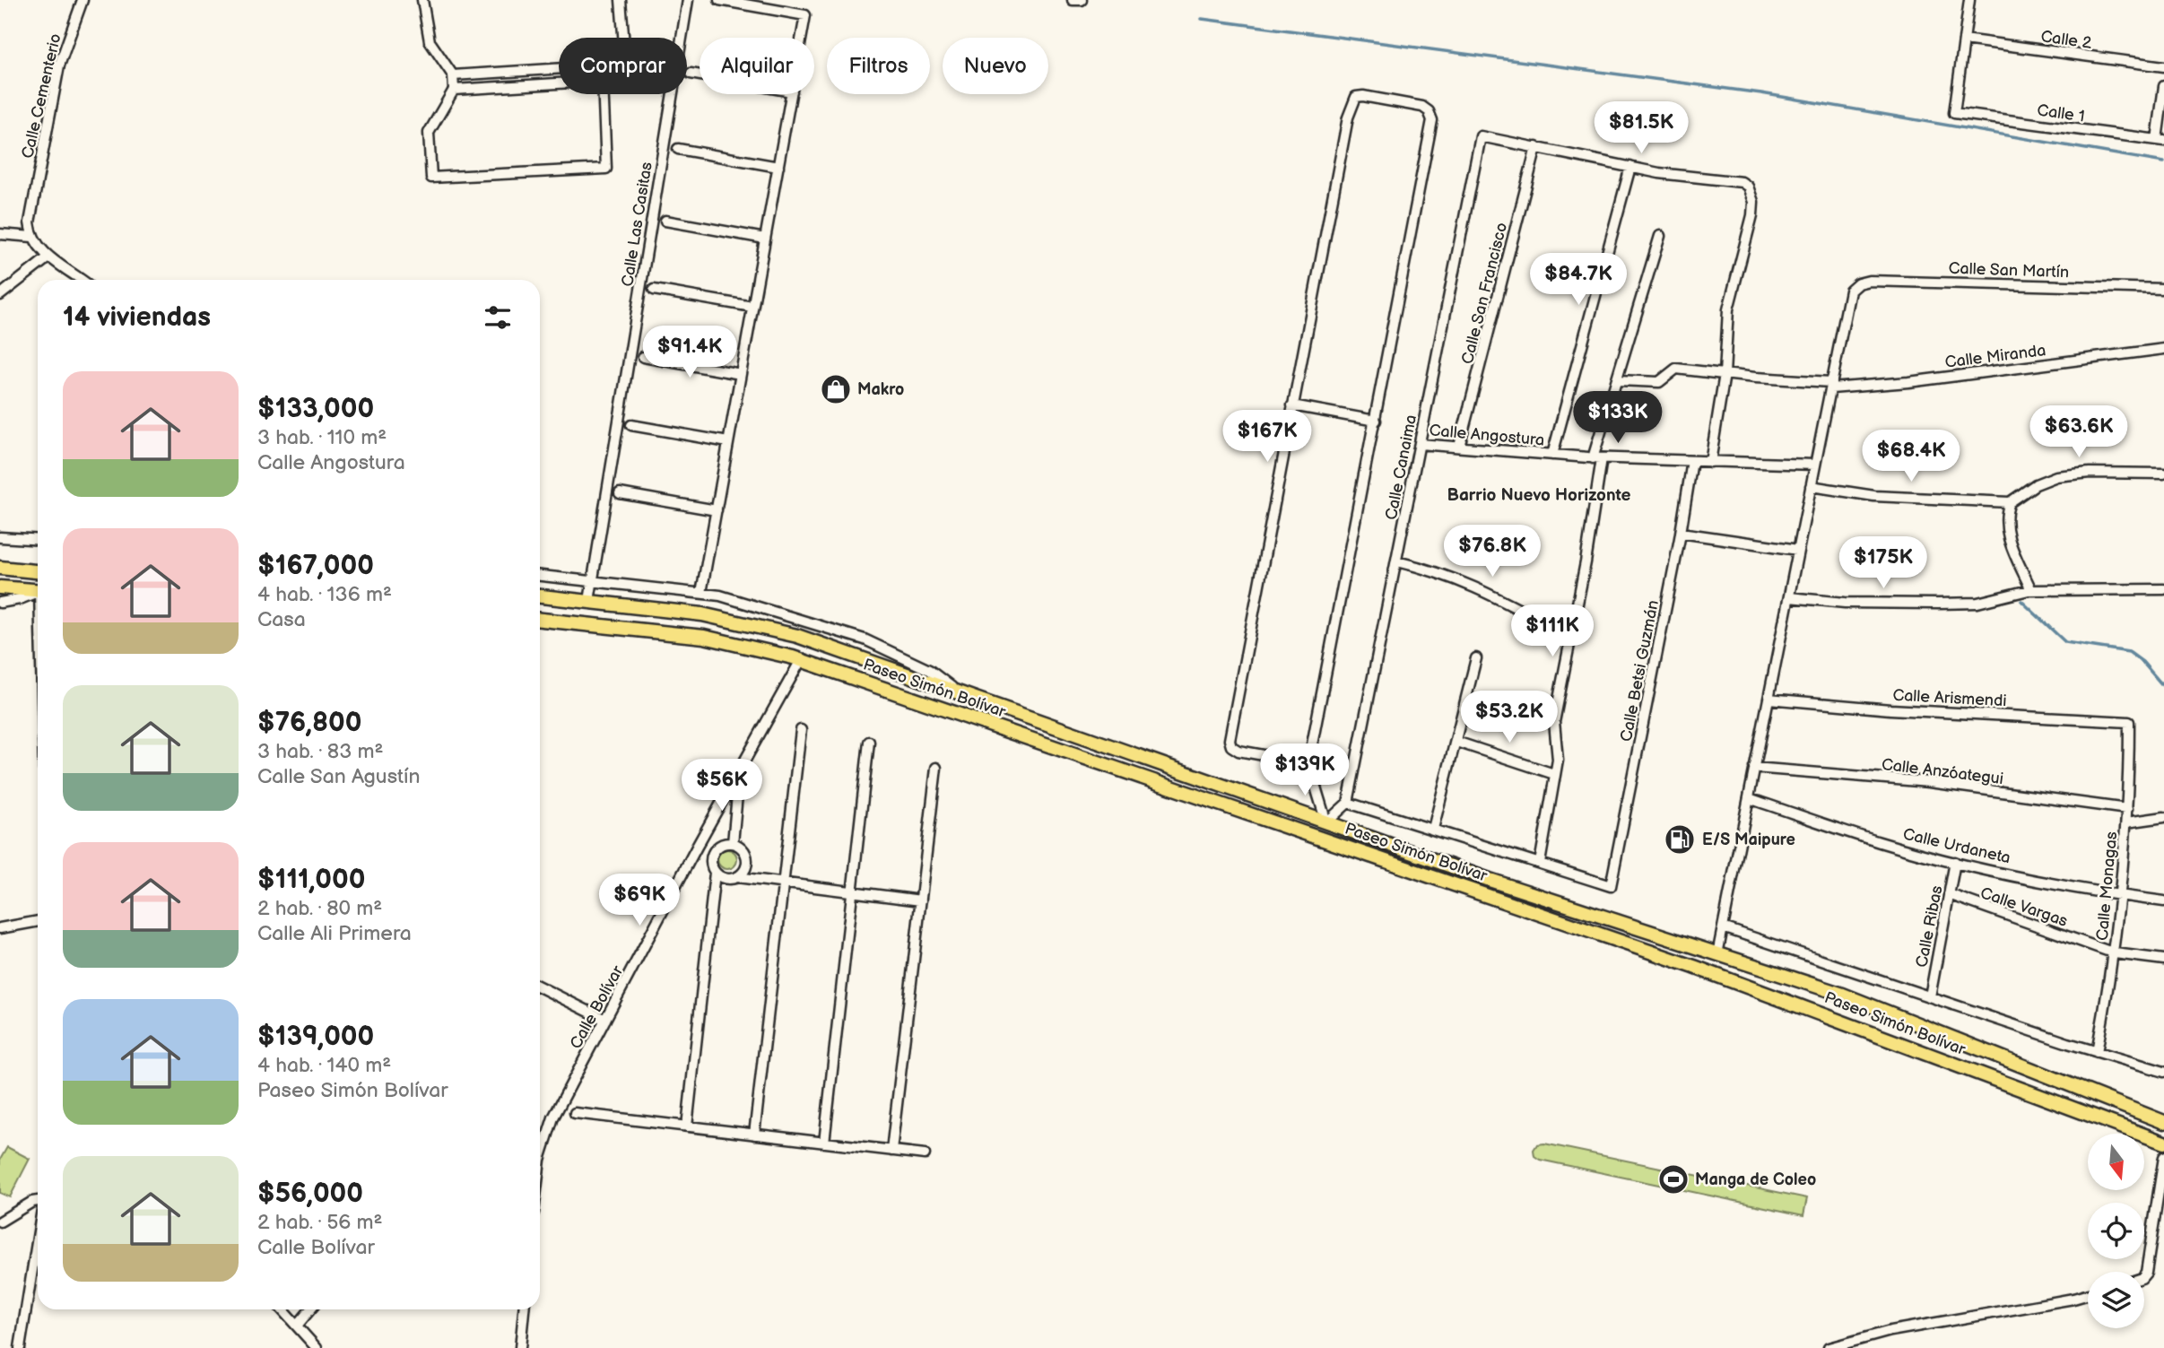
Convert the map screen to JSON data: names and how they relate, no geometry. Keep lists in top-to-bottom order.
{
  "streets": {
    "main road": ["Paseo Simón Bolívar"],
    "street": [
      "Calle 2",
      "Calle Cementerio",
      "Calle 1",
      "Calle Las Casitas",
      "Calle San Martín",
      "Calle San Francisco",
      "Calle Miranda",
      "Calle Angostura",
      "Calle Canaima",
      "Calle Betsi Guzmán",
      "Calle Arismendi",
      "Calle Anzóategui",
      "Calle Urdaneta",
      "Calle Monagas",
      "Calle Vargas",
      "Calle Ribas",
      "Calle Bolívar"
    ]
  },
  "crossings": [
    ["Calle 2", "Calle 1"],
    ["Calle Las Casitas", "Paseo Simón Bolívar"],
    ["Calle San Martín", "Calle Miranda"],
    ["Calle San Francisco", "Calle Angostura"],
    ["Calle San Francisco", "Calle Canaima"],
    ["Calle Angostura", "Calle Canaima"],
    ["Calle Angostura", "Calle Betsi Guzmán"],
    ["Paseo Simón Bolívar", "Calle Monagas"],
    ["Paseo Simón Bolívar", "Calle Ribas"],
    ["Paseo Simón Bolívar", "Calle Bolívar"],
    ["Calle Arismendi", "Calle Monagas"],
    ["Calle Anzóategui", "Calle Monagas"],
    ["Calle Urdaneta", "Calle Monagas"],
    ["Calle Urdaneta", "Calle Ribas"],
    ["Calle Monagas", "Calle Vargas"],
    ["Calle Vargas", "Calle Ribas"]
  ],
  "districts": ["Barrio Nuevo Horizonte"],
  "places": {
    "shop": ["Makro"],
    "fuel station": ["E/S Maipure"],
    "sports": ["Manga de Coleo"]
  },
  "north": "bottom",
  "page": {
    "chip": [
      "Comprar",
      "Alquilar",
      "Filtros",
      "Nuevo"
    ],
    "price": [
      "$81.5K",
      "$84.7K",
      "$91.4K",
      "$133K",
      "$63.6K",
      "$167K",
      "$68.4K",
      "$76.8K",
      "$175K",
      "$111K",
      "$53.2K",
      "$139K",
      "$56K",
      "$69K"
    ],
    "heading": "14 viviendas",
    "list": [
      {
        "name": "$133,000",
        "note": "3 hab. · 110 m² · Calle Angostura"
      },
      {
        "name": "$167,000",
        "note": "4 hab. · 136 m² · Casa"
      },
      {
        "name": "$76,800",
        "note": "3 hab. · 83 m² · Calle San Agustín"
      },
      {
        "name": "$111,000",
        "note": "2 hab. · 80 m² · Calle Ali Primera"
      },
      {
        "name": "$139,000",
        "note": "4 hab. · 140 m² · Paseo Simón Bolívar"
      },
      {
        "name": "$56,000",
        "note": "2 hab. · 56 m² · Calle Bolívar"
      }
    ]
  }
}
